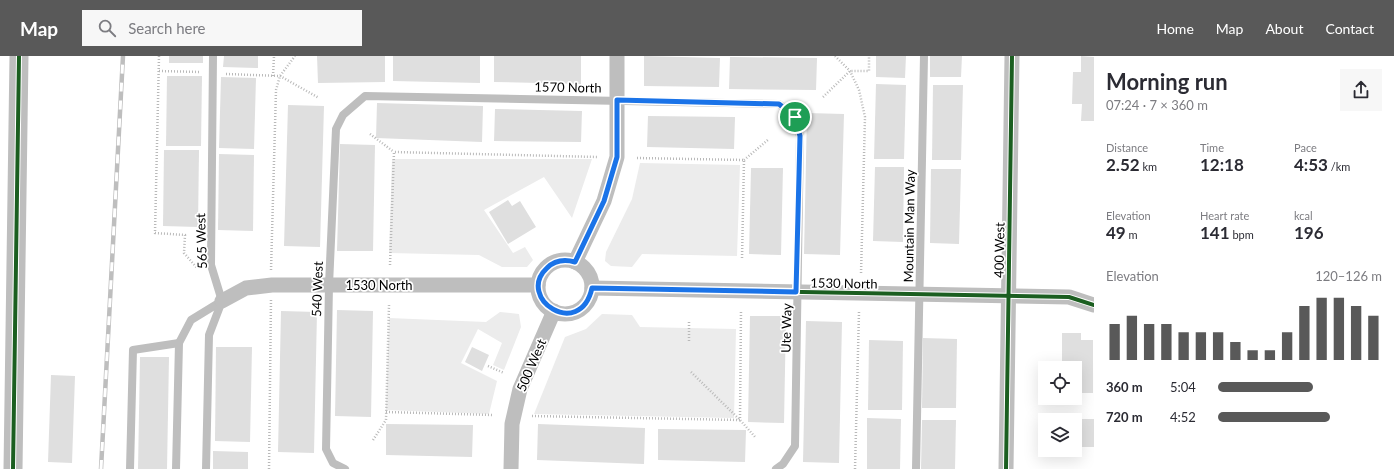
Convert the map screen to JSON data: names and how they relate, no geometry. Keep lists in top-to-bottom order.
{
  "streets": {
    "street": ["400 West", "1530 North", "500 West"],
    "lane": [
      "1570 North",
      "Mountain Man Way",
      "565 West",
      "540 West",
      "Ute Way"
    ]
  },
  "crossings": [
    ["1570 North", "540 West"],
    ["1570 North", "Ute Way"],
    ["Mountain Man Way", "1530 North"],
    ["565 West", "1530 North"],
    ["400 West", "1530 North"],
    ["1530 North", "540 West"],
    ["1530 North", "Ute Way"],
    ["1530 North", "500 West"]
  ],
  "page": {
    "header": "Map",
    "search": "Search here",
    "nav": [
      "Home",
      "Map",
      "About",
      "Contact"
    ],
    "heading": ["Morning run", "07:24 · 7 × 360 m"],
    "stats": [
      ["Distance", "2.52 km"],
      ["Time", "12:18"],
      ["Pace", "4:53 /km"],
      ["Elevation", "49 m"],
      ["Heart rate", "141 bpm"],
      ["kcal", "196"]
    ],
    "chart": ["Elevation", "120–126 m"],
    "list": [
      {
        "name": "360 m",
        "note": "5:04"
      },
      {
        "name": "720 m",
        "note": "4:52"
      }
    ]
  }
}
